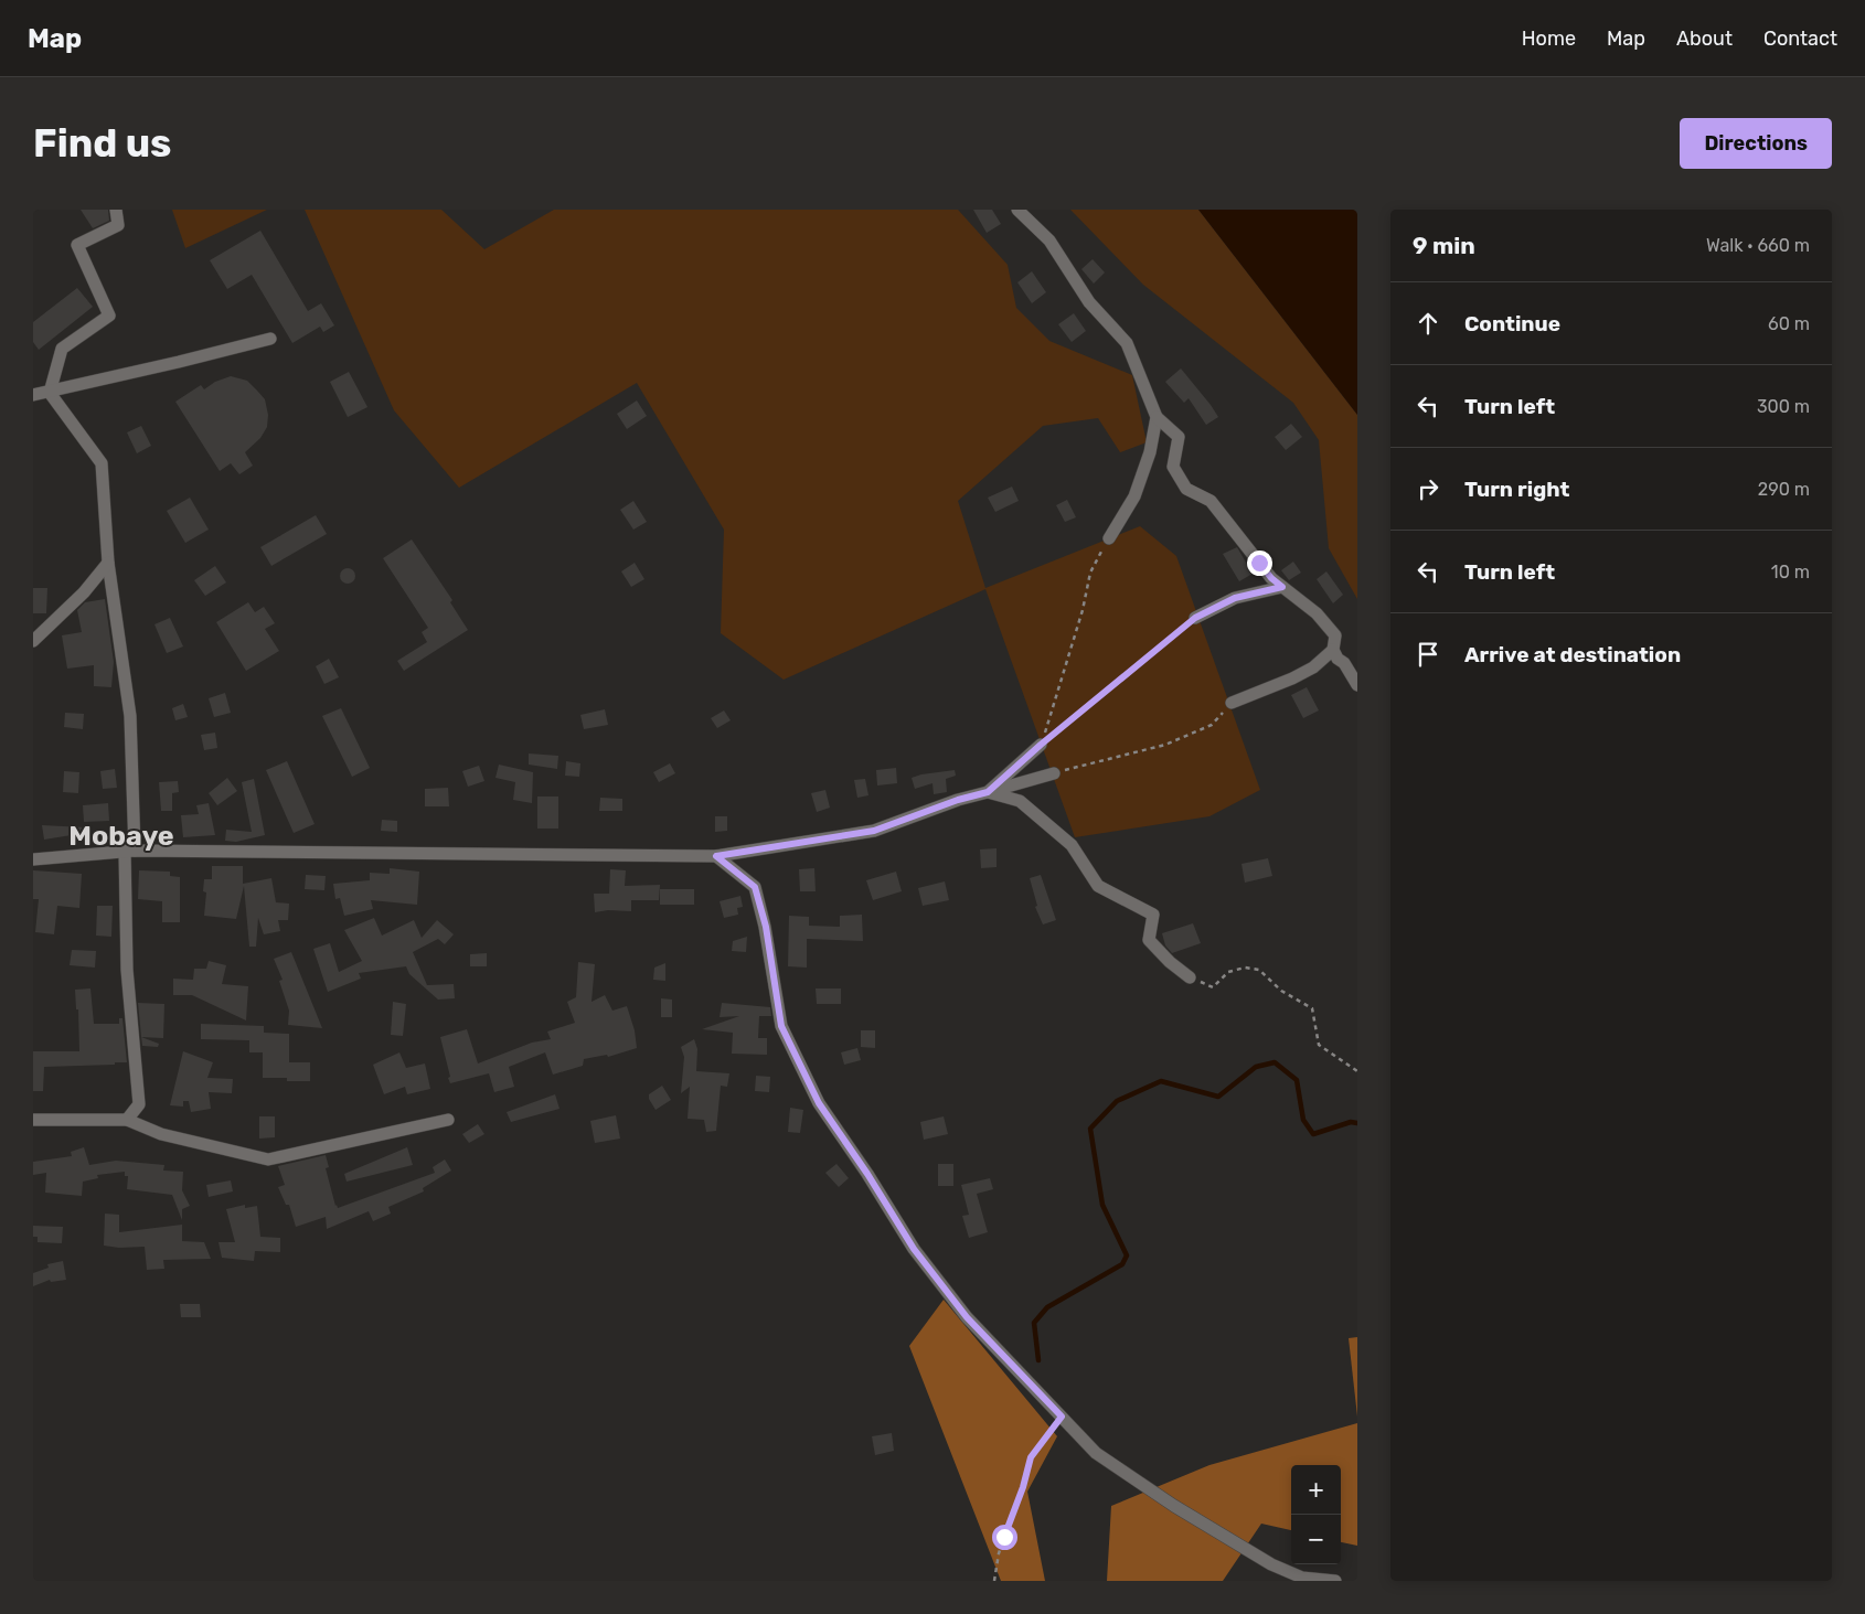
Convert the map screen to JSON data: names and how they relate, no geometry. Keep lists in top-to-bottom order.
{
  "districts": ["Mobaye"],
  "page": {
    "header": "Map",
    "nav": [
      "Home",
      "Map",
      "About",
      "Contact"
    ],
    "buttons": "Directions",
    "title": "Find us",
    "heading": ["9 min", "Walk · 660 m"],
    "list": [
      ["Continue", "60 m"],
      ["Turn left", "300 m"],
      ["Turn right", "290 m"],
      ["Turn left", "10 m"],
      "Arrive at destination"
    ],
    "map_buttons": ["+", "−"]
  }
}
